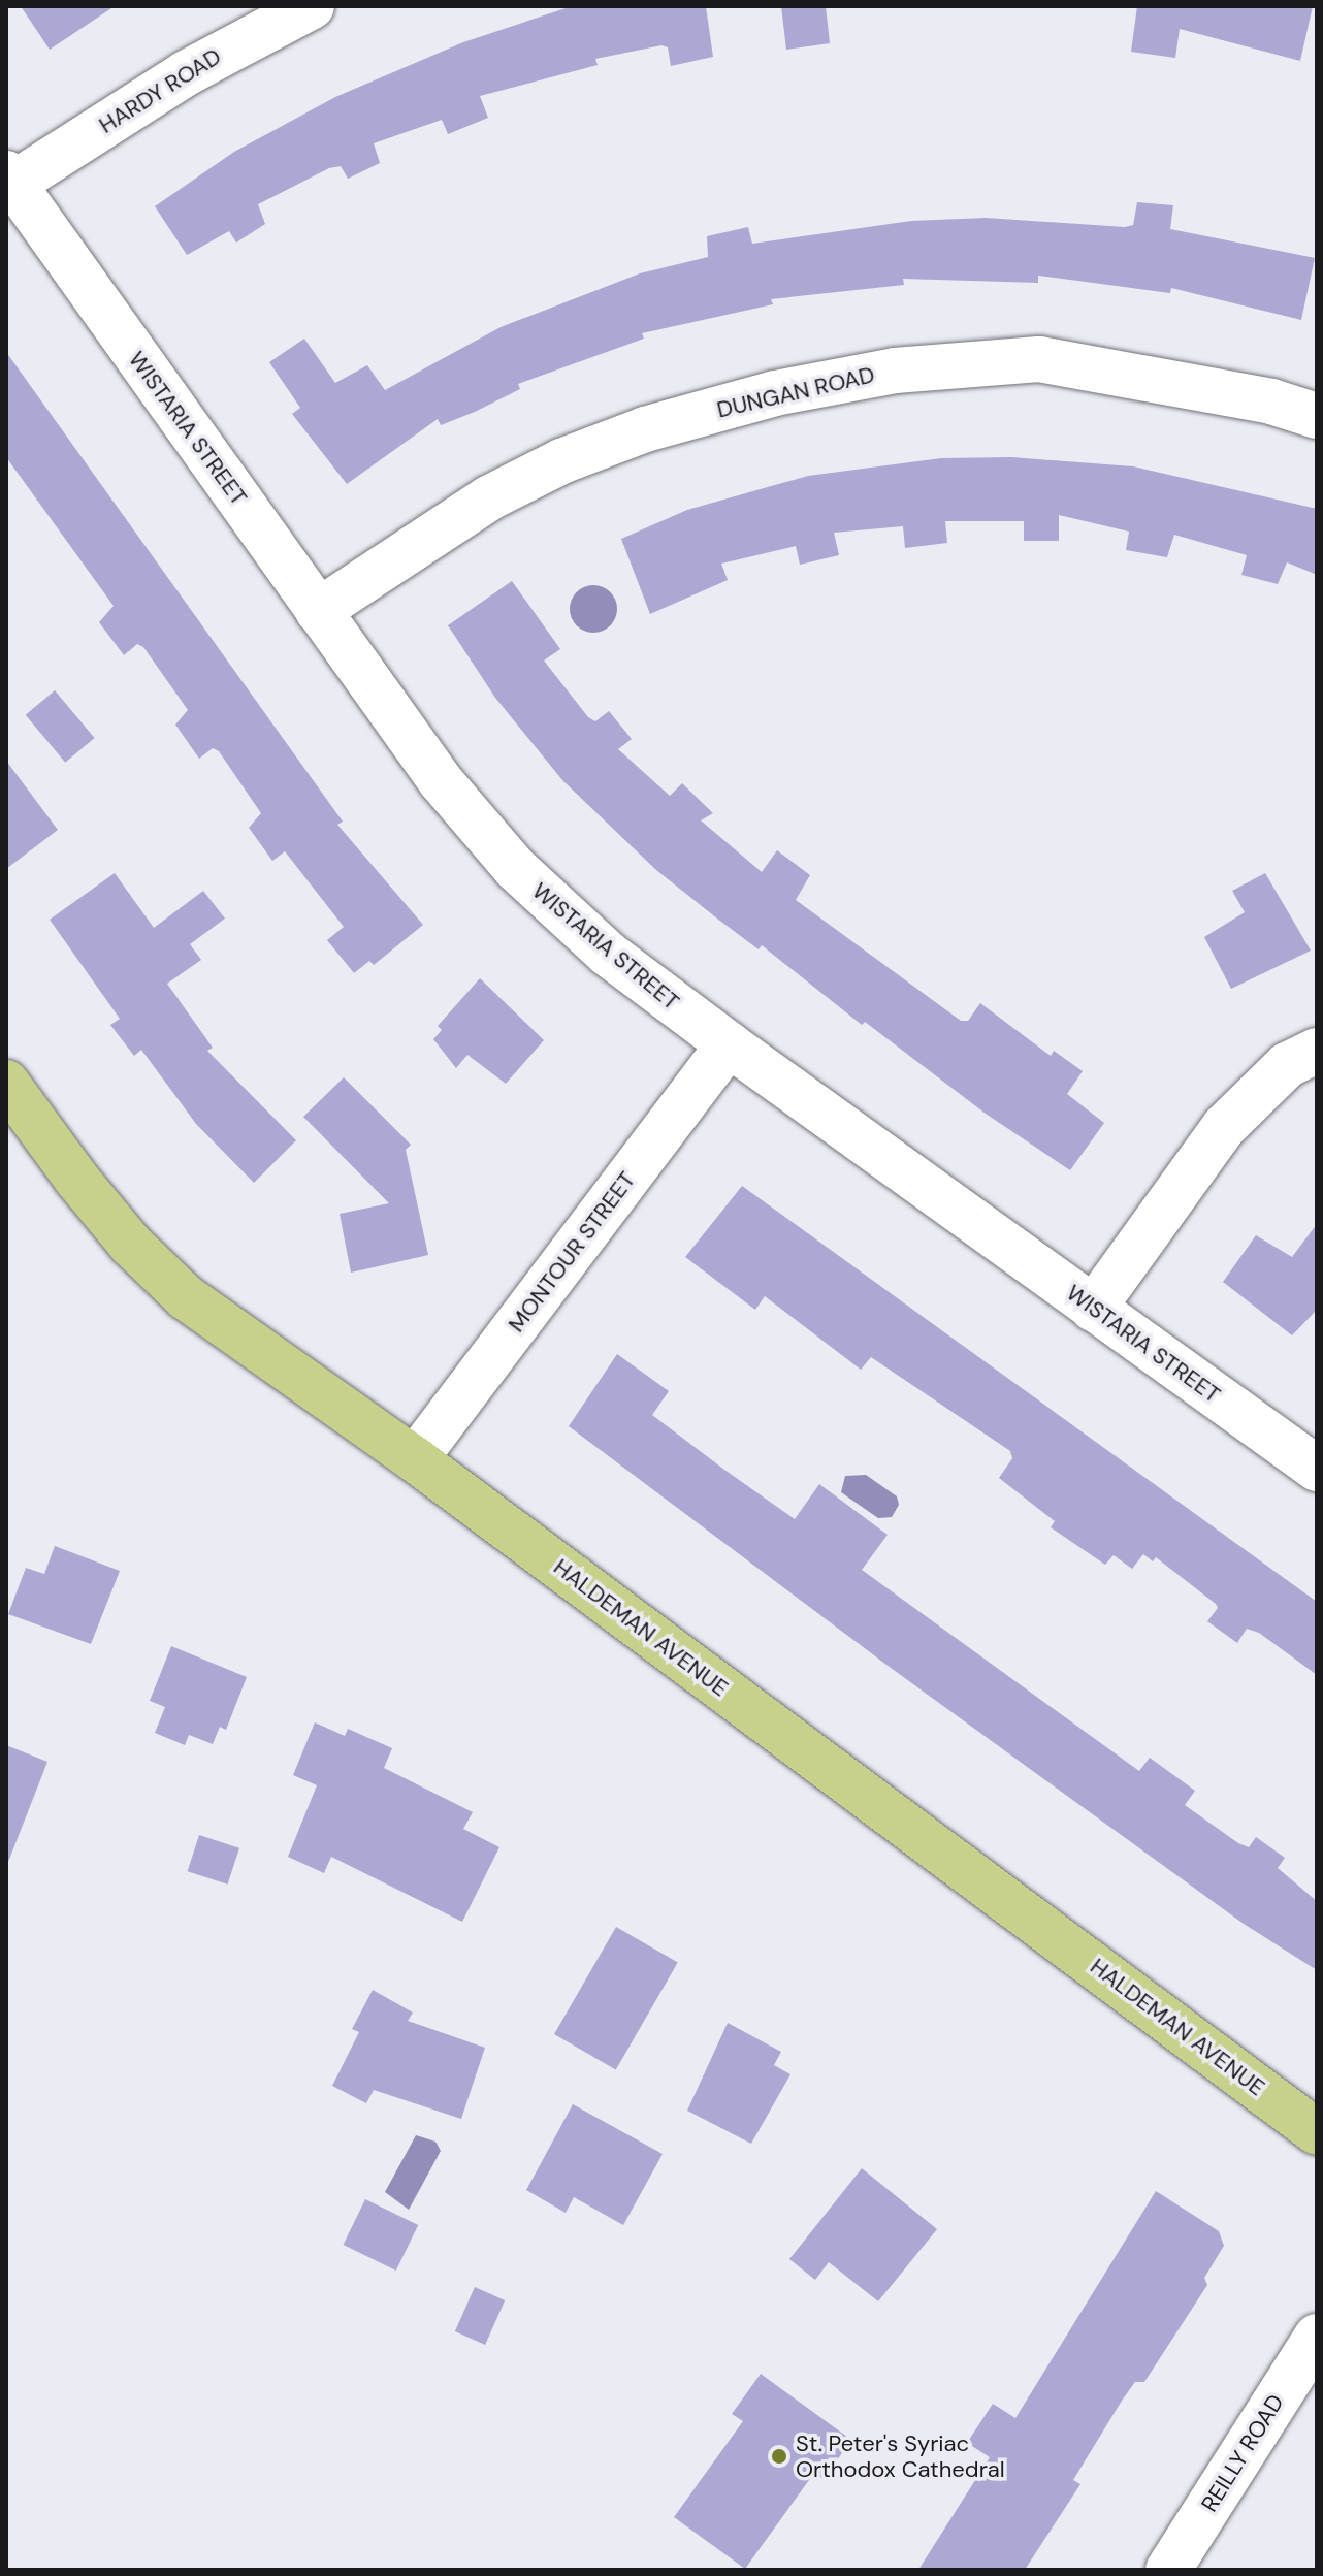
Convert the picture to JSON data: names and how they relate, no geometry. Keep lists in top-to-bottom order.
{
  "streets": {
    "main road": ["HALDEMAN AVENUE"],
    "street": [
      "HARDY ROAD",
      "DUNGAN ROAD",
      "WISTARIA STREET",
      "MONTOUR STREET",
      "REILLY ROAD"
    ]
  },
  "crossings": [
    ["HARDY ROAD", "WISTARIA STREET"],
    ["DUNGAN ROAD", "WISTARIA STREET"],
    ["WISTARIA STREET", "MONTOUR STREET"],
    ["MONTOUR STREET", "HALDEMAN AVENUE"]
  ],
  "places": ["St. Peter's Syriac Orthodox Cathedral"]
}
